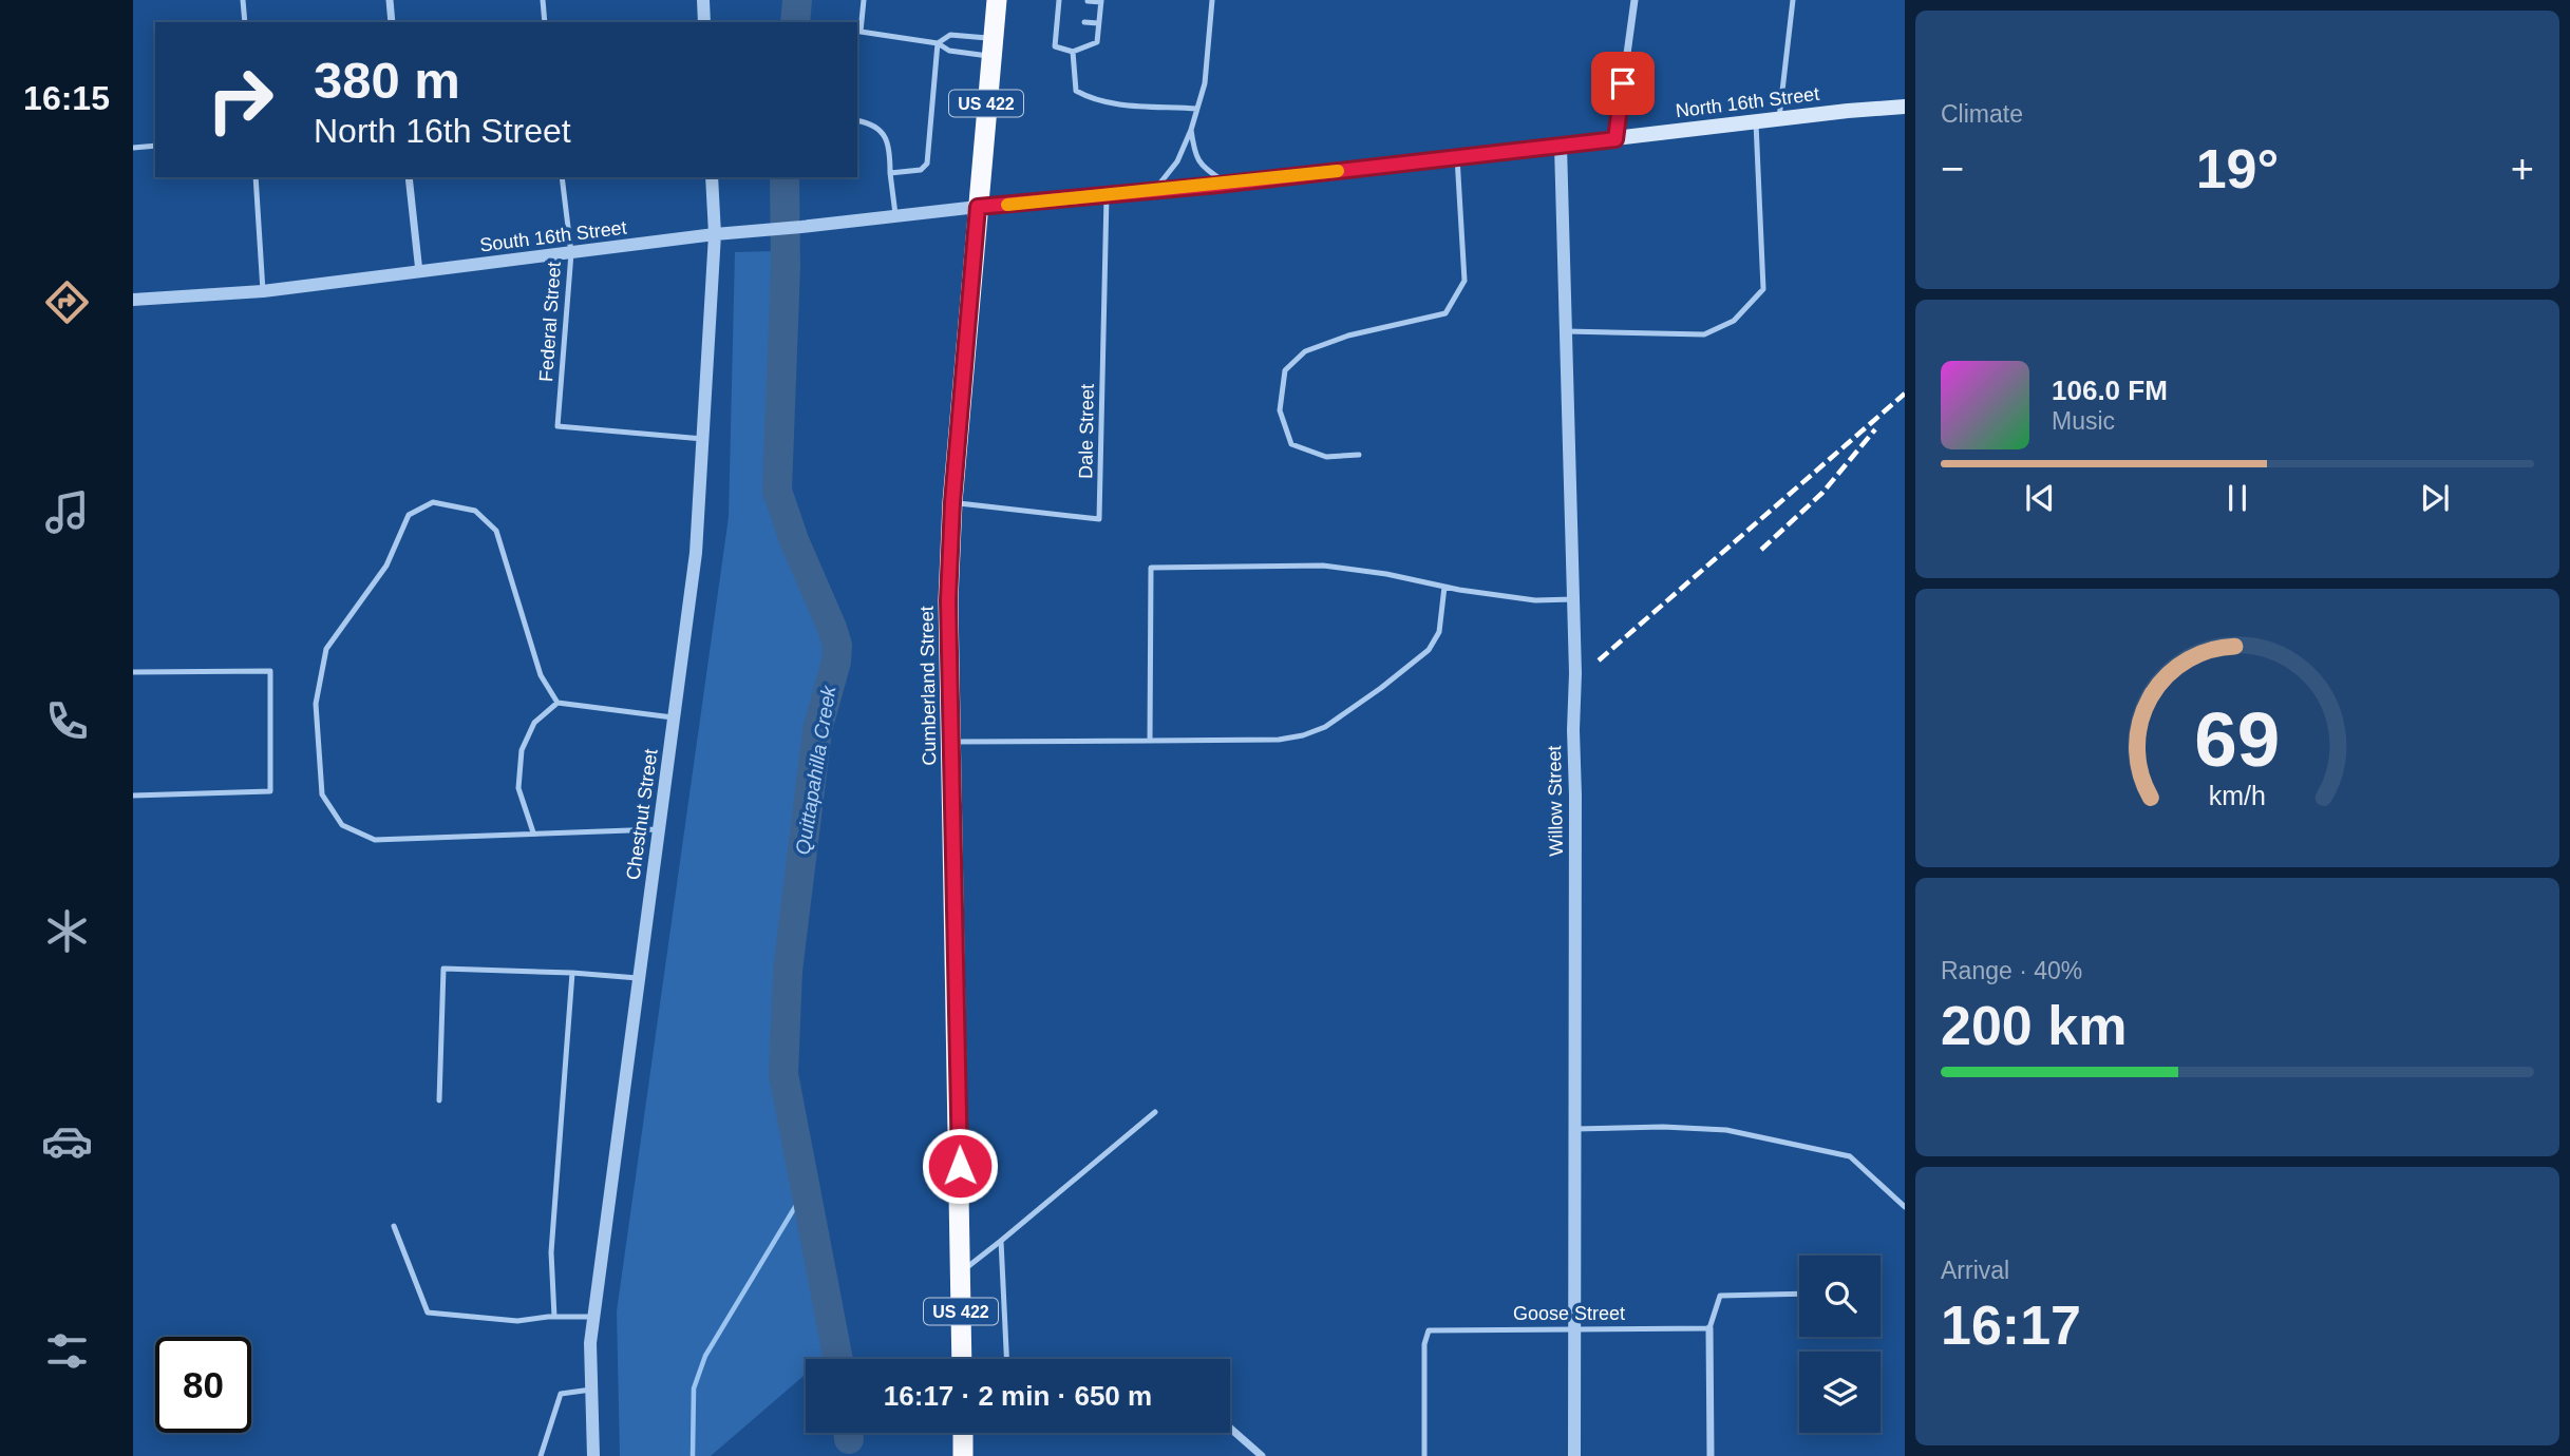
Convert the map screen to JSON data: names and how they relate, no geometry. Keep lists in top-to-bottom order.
{
  "streets": {
    "highway": ["US 422", "Cumberland Street"],
    "main road": ["North 16th Street"],
    "street": ["South 16th Street", "Willow Street", "Chestnut Street"],
    "lane": ["Federal Street", "Dale Street", "Goose Street"]
  },
  "crossings": [
    ["North 16th Street", "South 16th Street"],
    ["North 16th Street", "Dale Street"],
    ["North 16th Street", "Cumberland Street"],
    ["North 16th Street", "Willow Street"],
    ["South 16th Street", "Federal Street"],
    ["South 16th Street", "Cumberland Street"],
    ["South 16th Street", "Chestnut Street"],
    ["Federal Street", "Chestnut Street"],
    ["Dale Street", "Cumberland Street"],
    ["Willow Street", "Goose Street"]
  ],
  "water": ["Quittapahilla Creek"],
  "page": {
    "tabs": "16:15",
    "tile": [
      "Climate",
      ["Range · 40%", "200 km"],
      ["Arrival", "16:17"]
    ],
    "turn": ["380 m", "North 16th Street"],
    "heat": ["−", "19°", "+"],
    "song": ["106.0 FM", "Music"],
    "limit": "80",
    "trip": "16:17 · 2 min · 650 m",
    "gauge": ["69", "km/h"]
  }
}
